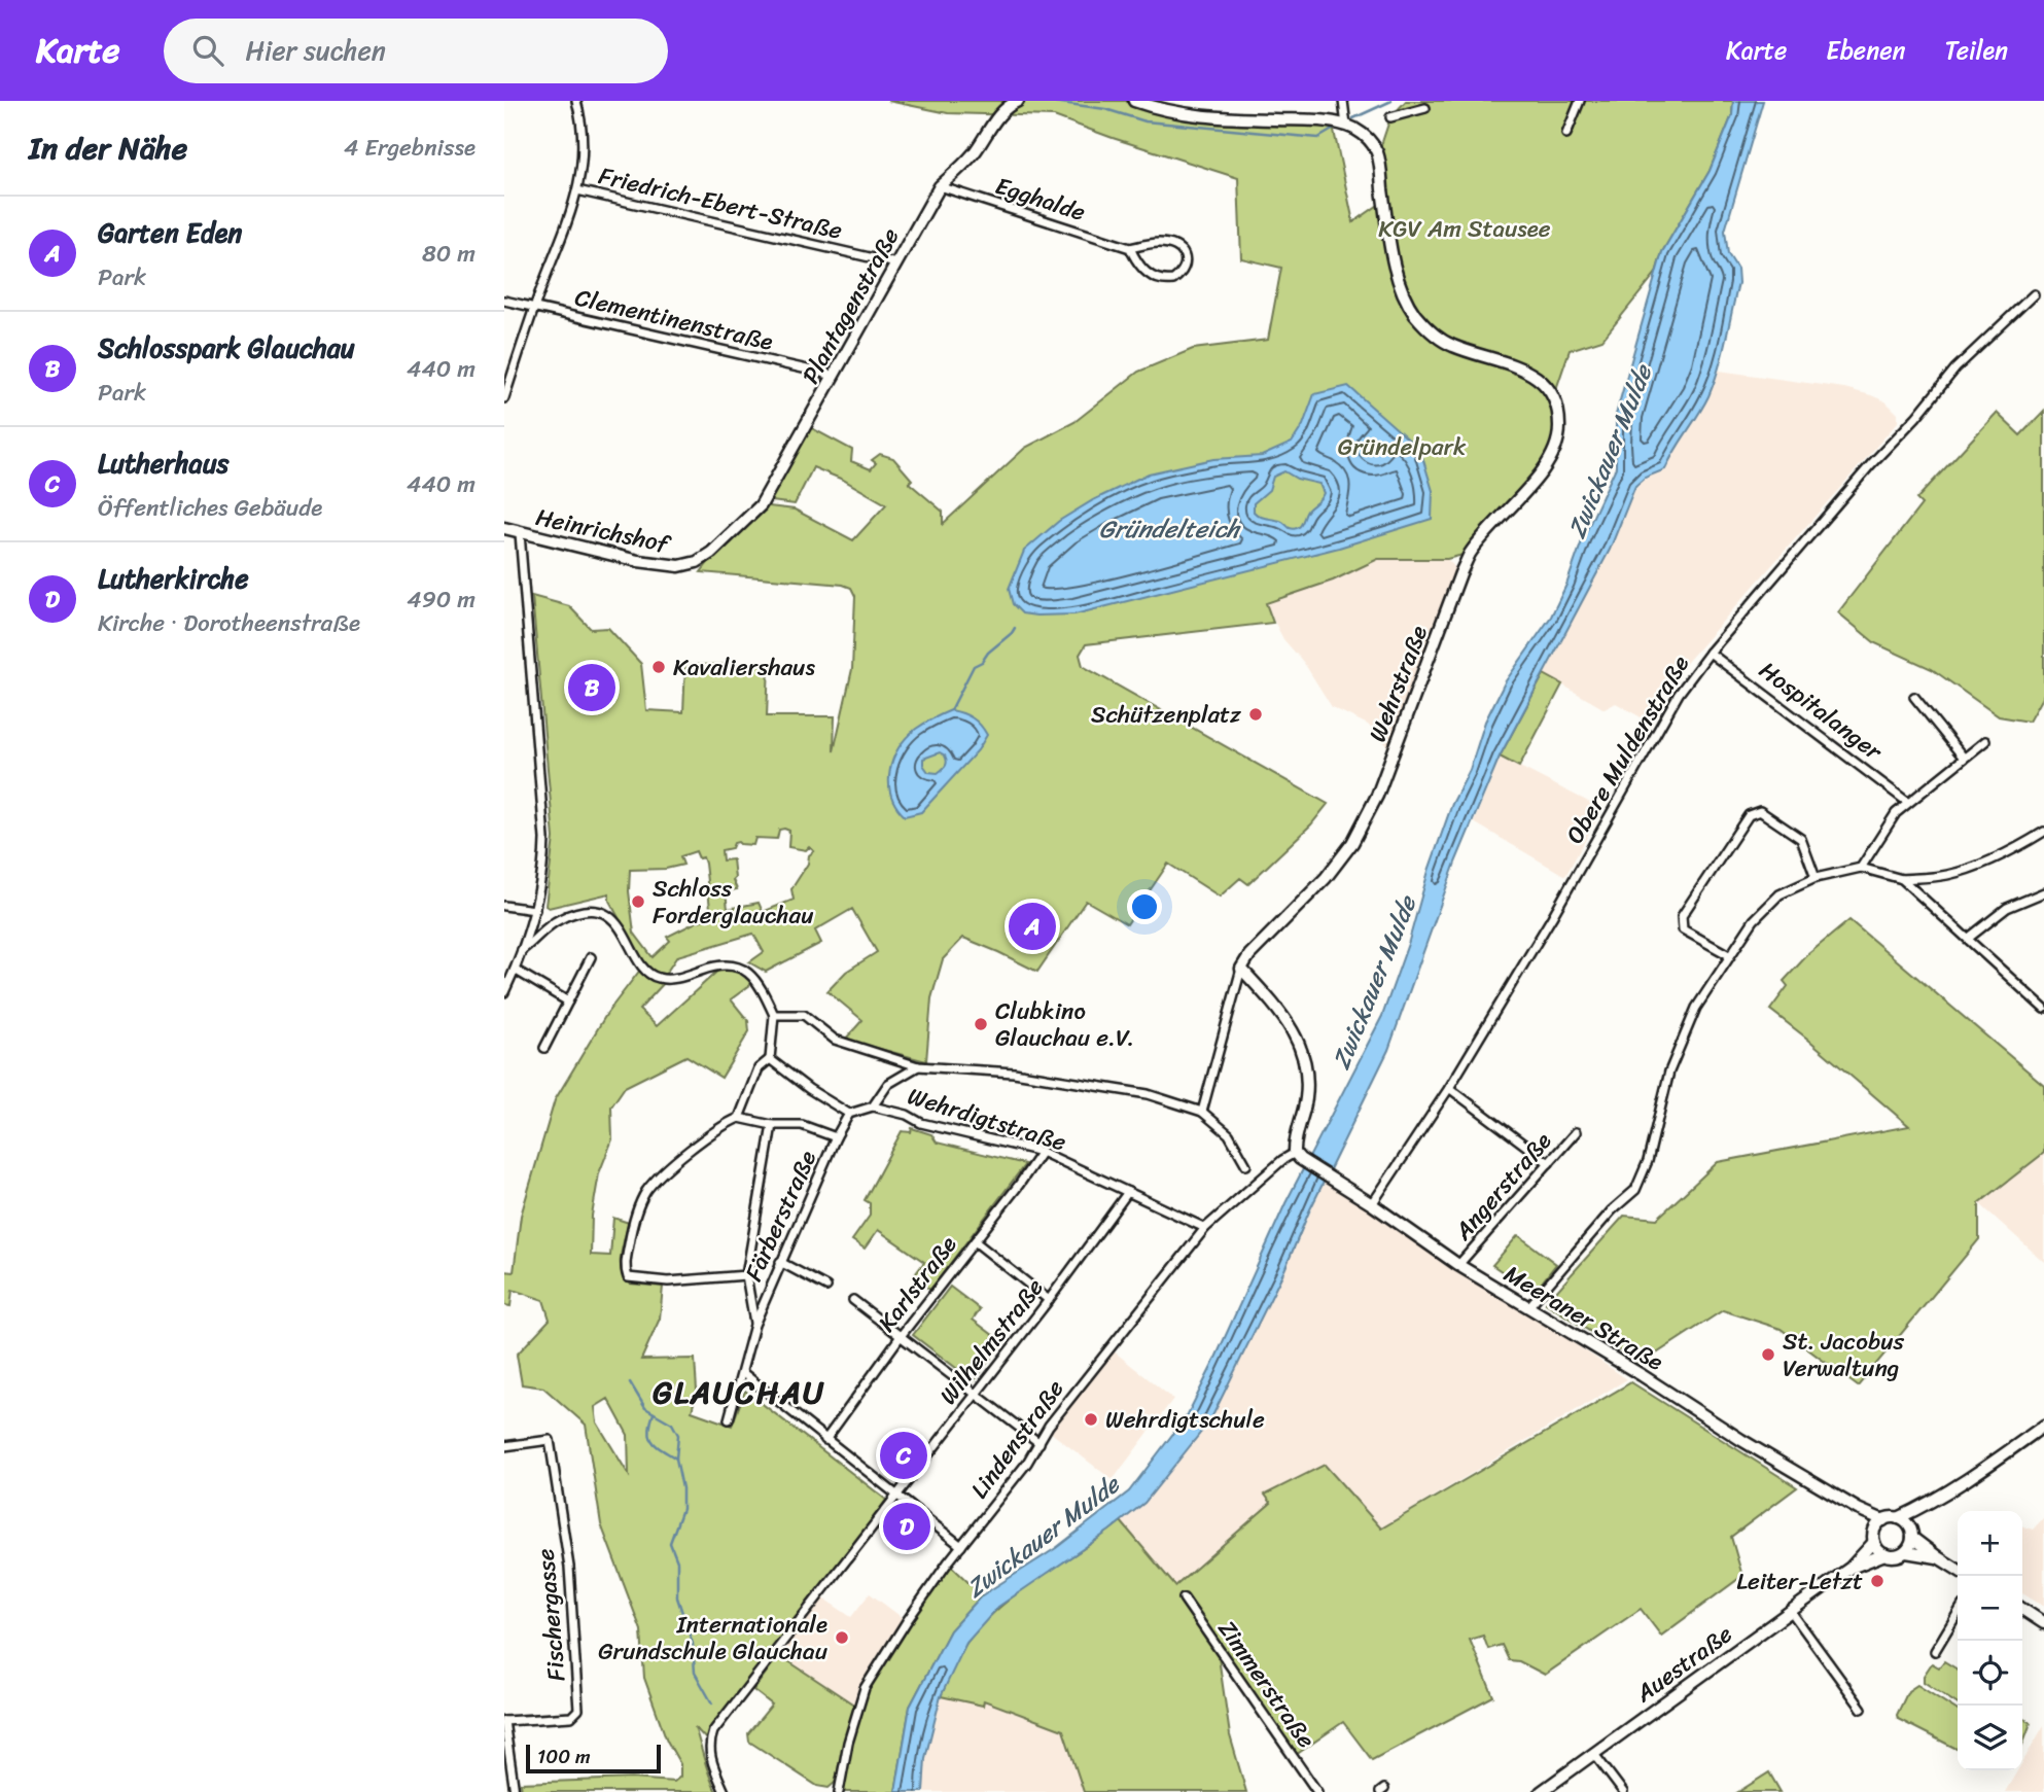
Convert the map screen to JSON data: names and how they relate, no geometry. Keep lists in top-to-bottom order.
{
  "streets": {
    "street": [
      "Egghalde",
      "Friedrich-Ebert-Straße",
      "Plantagenstraße",
      "Clementinenstraße",
      "Heinrichshof",
      "Wehrstraße",
      "Hospitalanger",
      "Obere Muldenstraße",
      "Wehrdigtstraße",
      "Angerstraße",
      "Färberstraße",
      "Karlstraße",
      "Meeraner Straße",
      "Wilhelmstraße",
      "Lindenstraße",
      "Fischergasse",
      "Auestraße",
      "Zimmerstraße"
    ]
  },
  "crossings": [
    ["Egghalde", "Plantagenstraße"],
    ["Friedrich-Ebert-Straße", "Plantagenstraße"],
    ["Plantagenstraße", "Clementinenstraße"],
    ["Plantagenstraße", "Heinrichshof"],
    ["Hospitalanger", "Obere Muldenstraße"],
    ["Obere Muldenstraße", "Meeraner Straße"],
    ["Wehrdigtstraße", "Karlstraße"],
    ["Wehrdigtstraße", "Wilhelmstraße"],
    ["Wehrdigtstraße", "Lindenstraße"],
    ["Angerstraße", "Meeraner Straße"],
    ["Meeraner Straße", "Lindenstraße"],
    ["Meeraner Straße", "Auestraße"]
  ],
  "districts": ["GLAUCHAU"],
  "water": ["Zwickauer Mulde", "Gründelteich"],
  "parks": ["KGV Am Stausee", "Gründelpark"],
  "places": [
    "Kavaliershaus",
    "Schützenplatz",
    "Schloss Forderglauchau",
    "Clubkino Glauchau e.V.",
    "St. Jacobus Verwaltung",
    "Wehrdigtschule",
    "Leiter-Letzt",
    "Internationale Grundschule Glauchau"
  ],
  "scale_bar": "100 m",
  "page": {
    "header": "Karte",
    "search": "Hier suchen",
    "nav": ["Karte", "Ebenen", "Teilen"],
    "heading": ["In der Nähe", "4 Ergebnisse"],
    "list": [
      {
        "mark": "A",
        "name": "Garten Eden",
        "note": "Park",
        "value": "80 m"
      },
      {
        "mark": "B",
        "name": "Schlosspark Glauchau",
        "note": "Park",
        "value": "440 m"
      },
      {
        "mark": "C",
        "name": "Lutherhaus",
        "note": "Öffentliches Gebäude",
        "value": "440 m"
      },
      {
        "mark": "D",
        "name": "Lutherkirche",
        "note": "Kirche · Dorotheenstraße",
        "value": "490 m"
      }
    ],
    "pins": [
      "B",
      "A",
      "C",
      "D"
    ],
    "map_buttons": ["+", "−"],
    "scale": "100 m"
  }
}
